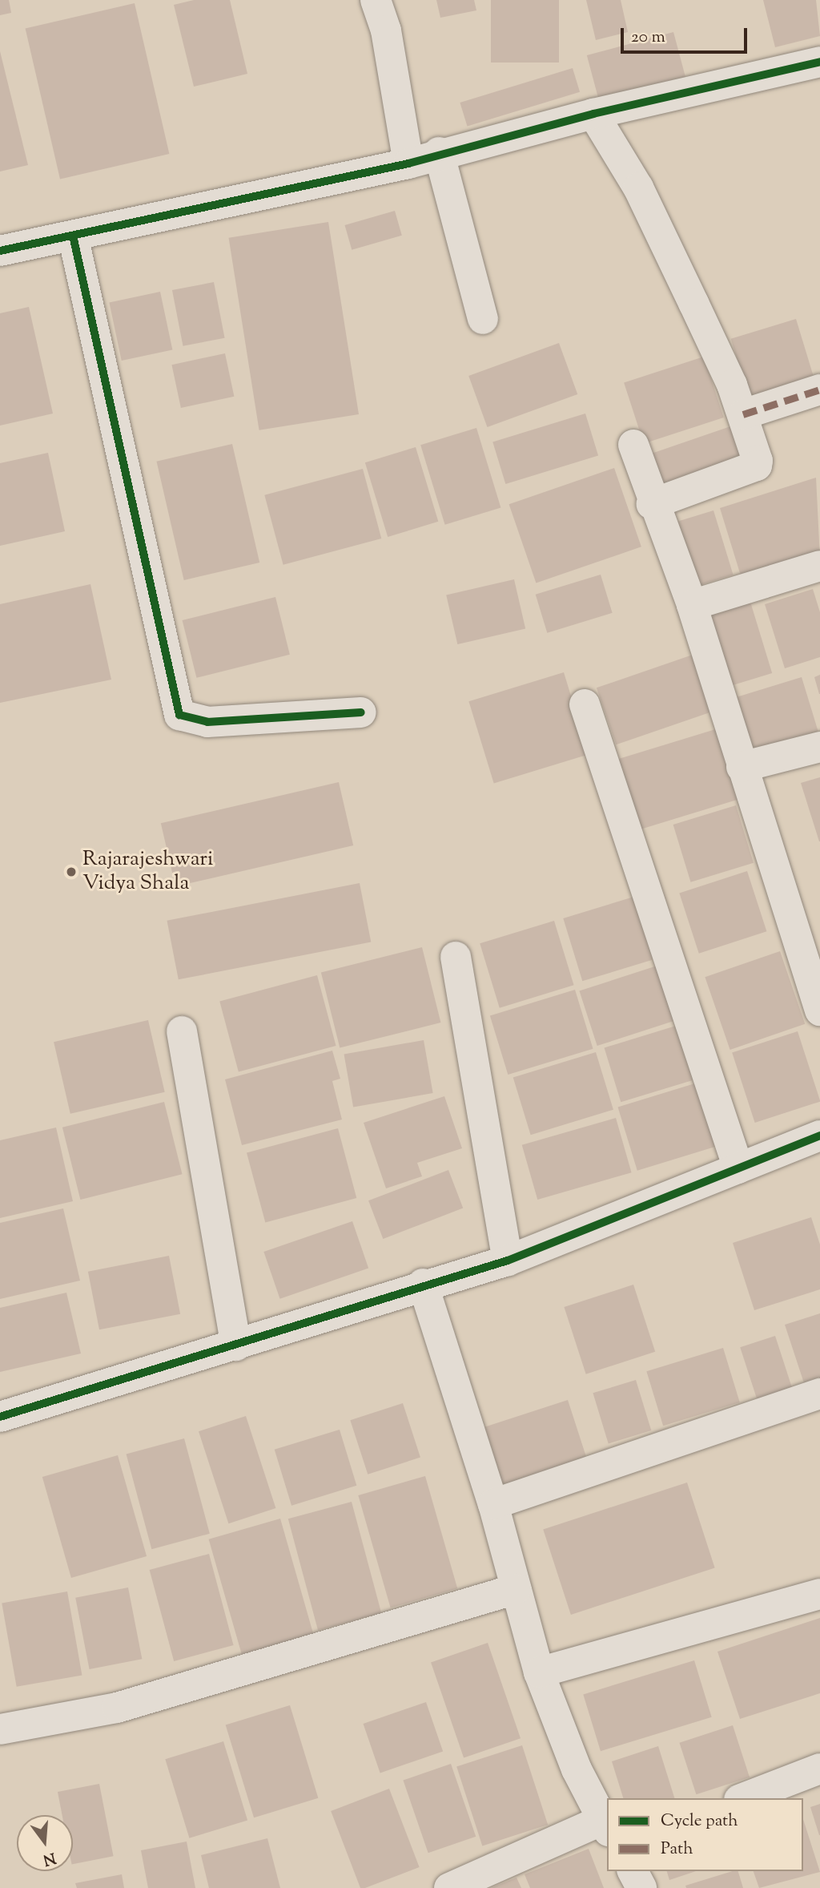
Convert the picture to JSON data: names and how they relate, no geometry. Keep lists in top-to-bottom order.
{
  "places": ["Rajarajeshwari Vidya Shala"],
  "legend": ["Cycle path", "Path"],
  "scale_bar": "20 m",
  "north": "bottom"
}
